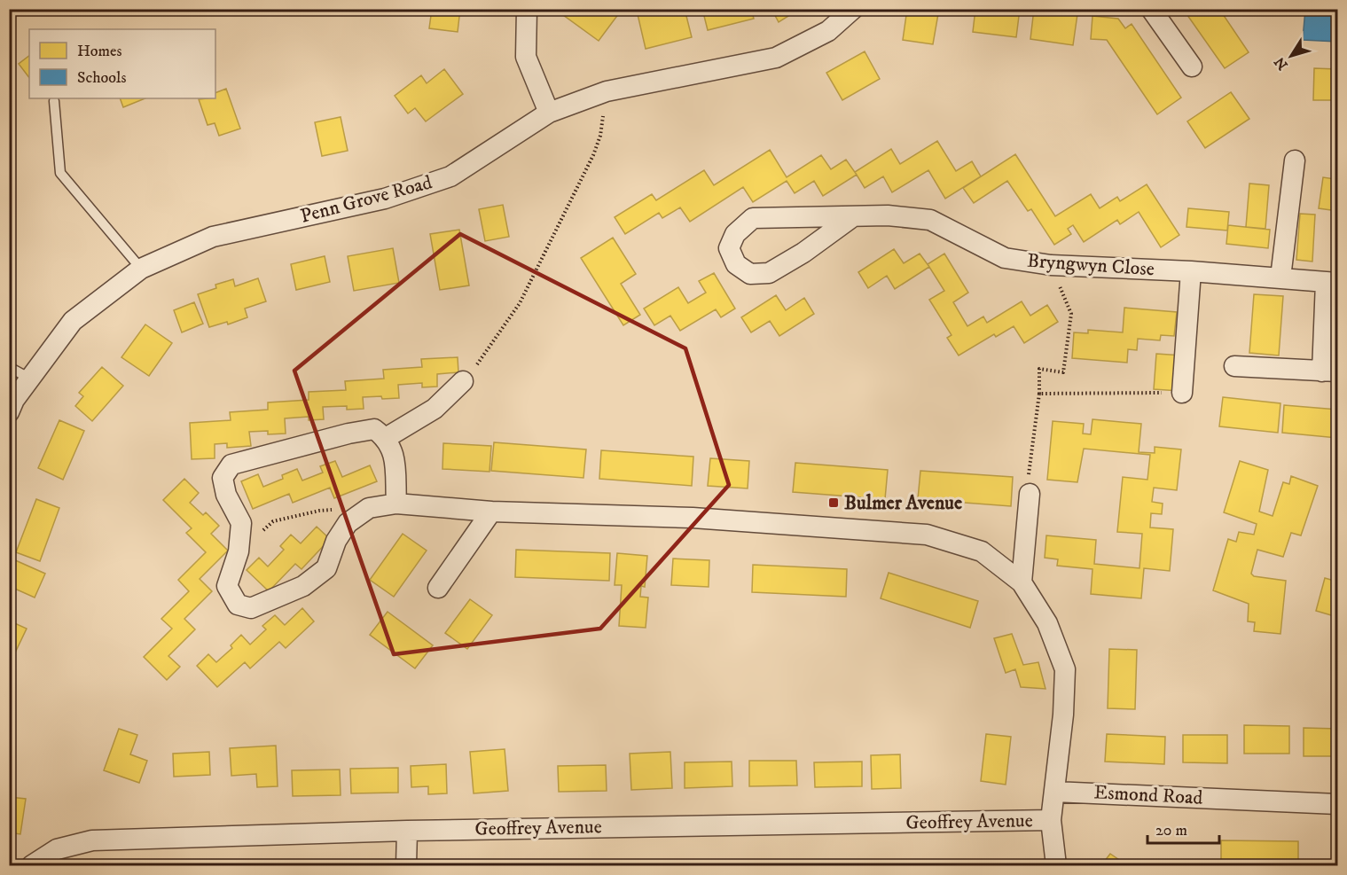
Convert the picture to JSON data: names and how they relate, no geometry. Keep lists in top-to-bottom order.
{
  "streets": {
    "street": [
      "Penn Grove Road",
      "Bryngwyn Close",
      "Esmond Road",
      "Geoffrey Avenue"
    ]
  },
  "places": {
    "transit": ["Bulmer Avenue"]
  },
  "legend": ["Homes", "Schools"],
  "scale_bar": "20 m",
  "north": "bottom left"
}
